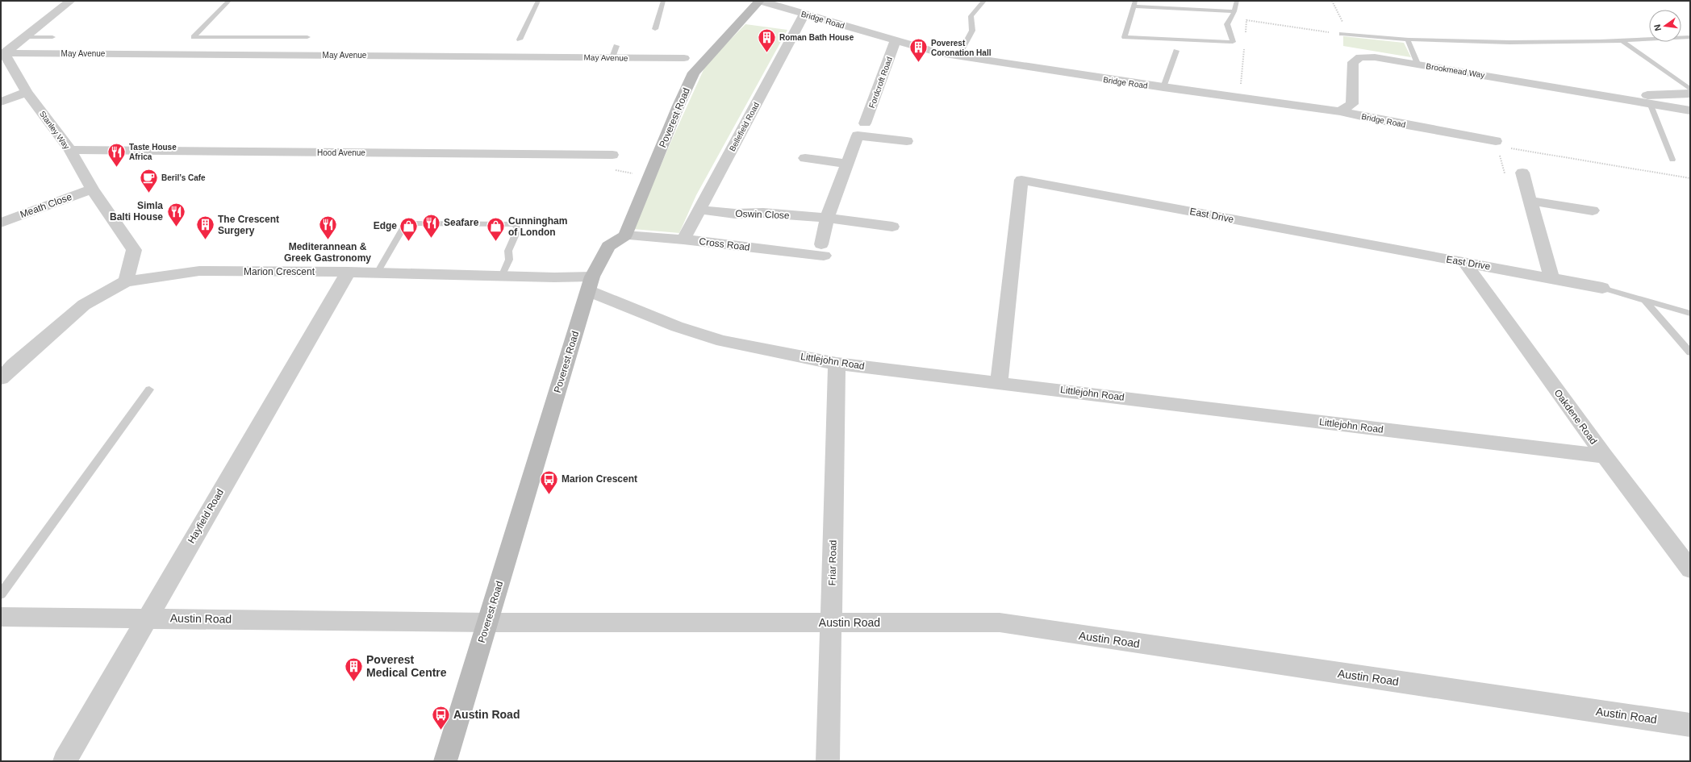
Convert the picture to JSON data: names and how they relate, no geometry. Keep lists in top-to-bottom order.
{
  "streets": {
    "street": [
      "Bridge Road",
      "May Avenue",
      "Brookmead Way",
      "Fordcroft Road",
      "Poverest Road",
      "Bellefield Road",
      "Stanley Way",
      "Hood Avenue",
      "Meath Close",
      "Oswin Close",
      "East Drive",
      "Cross Road",
      "Marion Crescent",
      "Littlejohn Road",
      "Oakdene Road",
      "Hayfield Road",
      "Friar Road",
      "Austin Road"
    ]
  },
  "crossings": [
    ["Bridge Road", "Brookmead Way"],
    ["Bridge Road", "Fordcroft Road"],
    ["Bridge Road", "Poverest Road"],
    ["Bridge Road", "Bellefield Road"],
    ["May Avenue", "Stanley Way"],
    ["Poverest Road", "Cross Road"],
    ["Poverest Road", "Marion Crescent"],
    ["Poverest Road", "Littlejohn Road"],
    ["Poverest Road", "Austin Road"],
    ["Bellefield Road", "Oswin Close"],
    ["Bellefield Road", "Cross Road"],
    ["Stanley Way", "Hood Avenue"],
    ["Stanley Way", "Meath Close"],
    ["Stanley Way", "Marion Crescent"],
    ["Oswin Close", "Cross Road"],
    ["East Drive", "Littlejohn Road"],
    ["East Drive", "Oakdene Road"],
    ["Marion Crescent", "Littlejohn Road"],
    ["Marion Crescent", "Hayfield Road"],
    ["Littlejohn Road", "Oakdene Road"],
    ["Littlejohn Road", "Friar Road"],
    ["Hayfield Road", "Austin Road"],
    ["Friar Road", "Austin Road"]
  ],
  "places": {
    "building": [
      "Roman Bath House",
      "Poverest Coronation Hall",
      "The Crescent Surgery",
      "Poverest Medical Centre"
    ],
    "restaurant": [
      "Taste House Africa",
      "Simla Balti House",
      "Seafare",
      "Mediterannean & Greek Gastronomy"
    ],
    "cafe": ["Beril’s Cafe"],
    "shop": ["Edge", "Cunningham of London"],
    "bus stop": ["Marion Crescent", "Austin Road"]
  },
  "north": "left"
}
